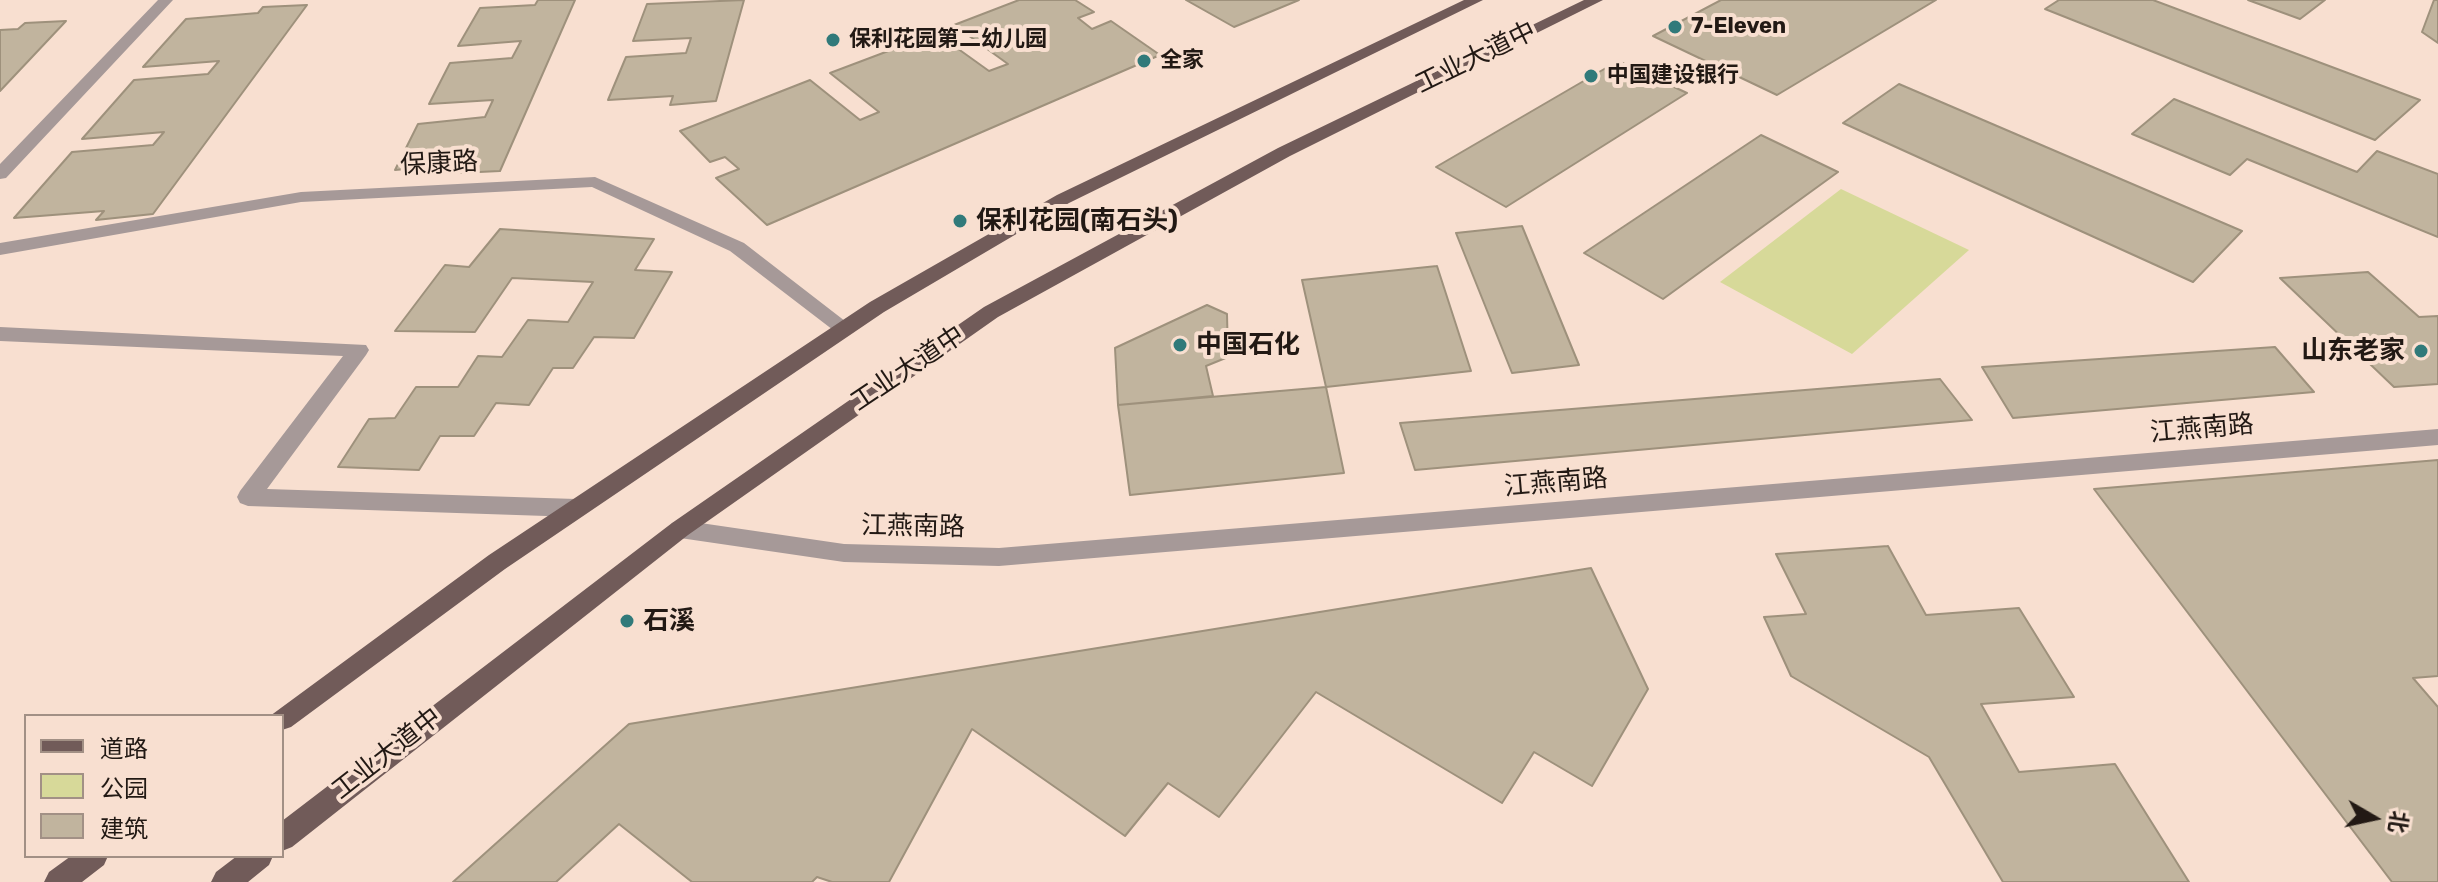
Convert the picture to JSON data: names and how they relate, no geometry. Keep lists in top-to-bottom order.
{
  "streets": {
    "main road": ["工业大道中"],
    "street": ["保康路", "江燕南路"]
  },
  "crossings": [
    ["工业大道中", "江燕南路"]
  ],
  "places": [
    "7-Eleven",
    "保利花园第二幼儿园",
    "全家",
    "中国建设银行",
    "保利花园(南石头)",
    "中国石化",
    "山东老家",
    "石溪"
  ],
  "legend": ["道路", "公园", "建筑"],
  "north": "right"
}
